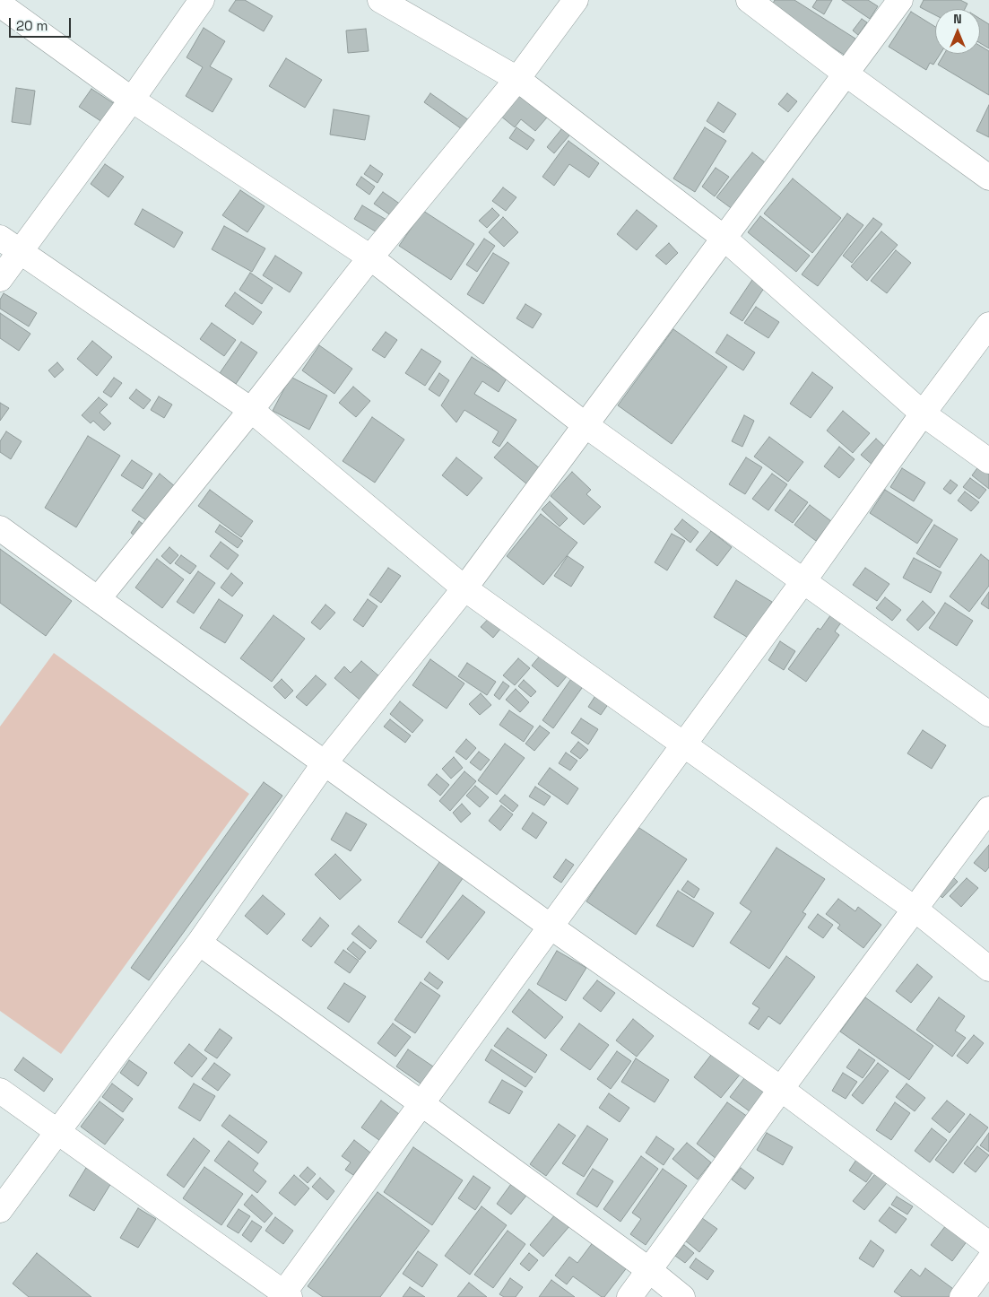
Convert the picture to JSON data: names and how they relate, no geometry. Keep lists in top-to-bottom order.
{
  "scale_bar": "20 m",
  "north": "top"
}
